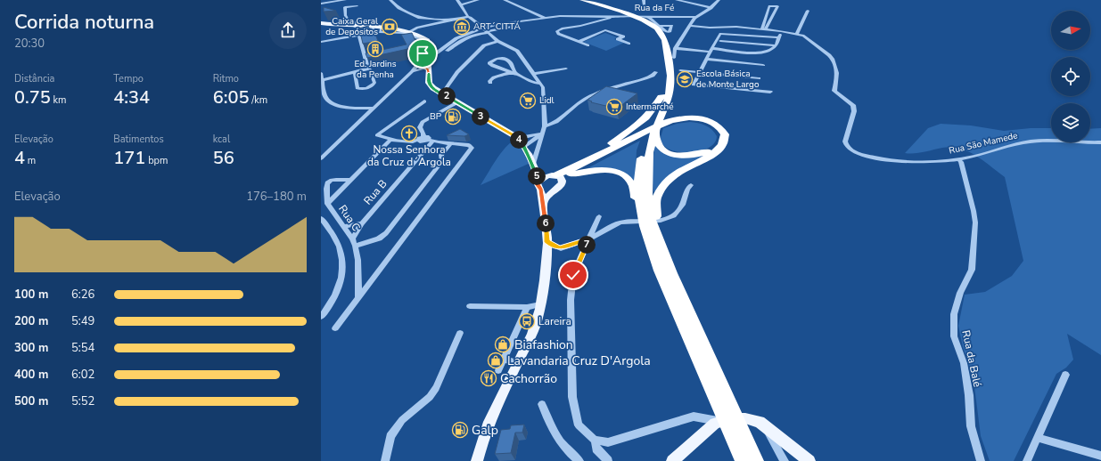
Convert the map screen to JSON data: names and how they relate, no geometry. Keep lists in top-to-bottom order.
{
  "streets": {
    "street": [
      "Rua da Fé",
      "Rua São Mamede",
      "Rua B",
      "Rua C",
      "Rua da Balé"
    ]
  },
  "crossings": [
    ["Rua São Mamede", "Rua da Balé"],
    ["Rua B", "Rua C"]
  ],
  "places": {
    "bank": ["Caixa Geral de Depósitos"],
    "museum": ["ART´CITTÁ"],
    "building": ["Ed. Jardins da Penha"],
    "school or university": ["Escola Básica de Monte Largo"],
    "supermarket": ["Lidl", "Intermarché"],
    "fuel station": ["BP", "Galp"],
    "church": ["Nossa Senhora da Cruz d´Argola"],
    "bus stop": ["Lareira"],
    "shop": ["Biafashion", "Lavandaria Cruz D'Argola"],
    "restaurant": ["Cachorrão"]
  },
  "north": "right",
  "page": {
    "heading": ["Corrida noturna", "20:30"],
    "stats": [
      ["Distância", "0.75 km"],
      ["Tempo", "4:34"],
      ["Ritmo", "6:05 /km"],
      ["Elevação", "4 m"],
      ["Batimentos", "171 bpm"],
      ["kcal", "56"]
    ],
    "pins": [
      "2",
      "3",
      "4",
      "5",
      "6",
      "7"
    ],
    "chart": ["Elevação", "176–180 m"],
    "list": [
      {
        "name": "100 m",
        "note": "6:26"
      },
      {
        "name": "200 m",
        "note": "5:49"
      },
      {
        "name": "300 m",
        "note": "5:54"
      },
      {
        "name": "400 m",
        "note": "6:02"
      },
      {
        "name": "500 m",
        "note": "5:52"
      }
    ]
  }
}
